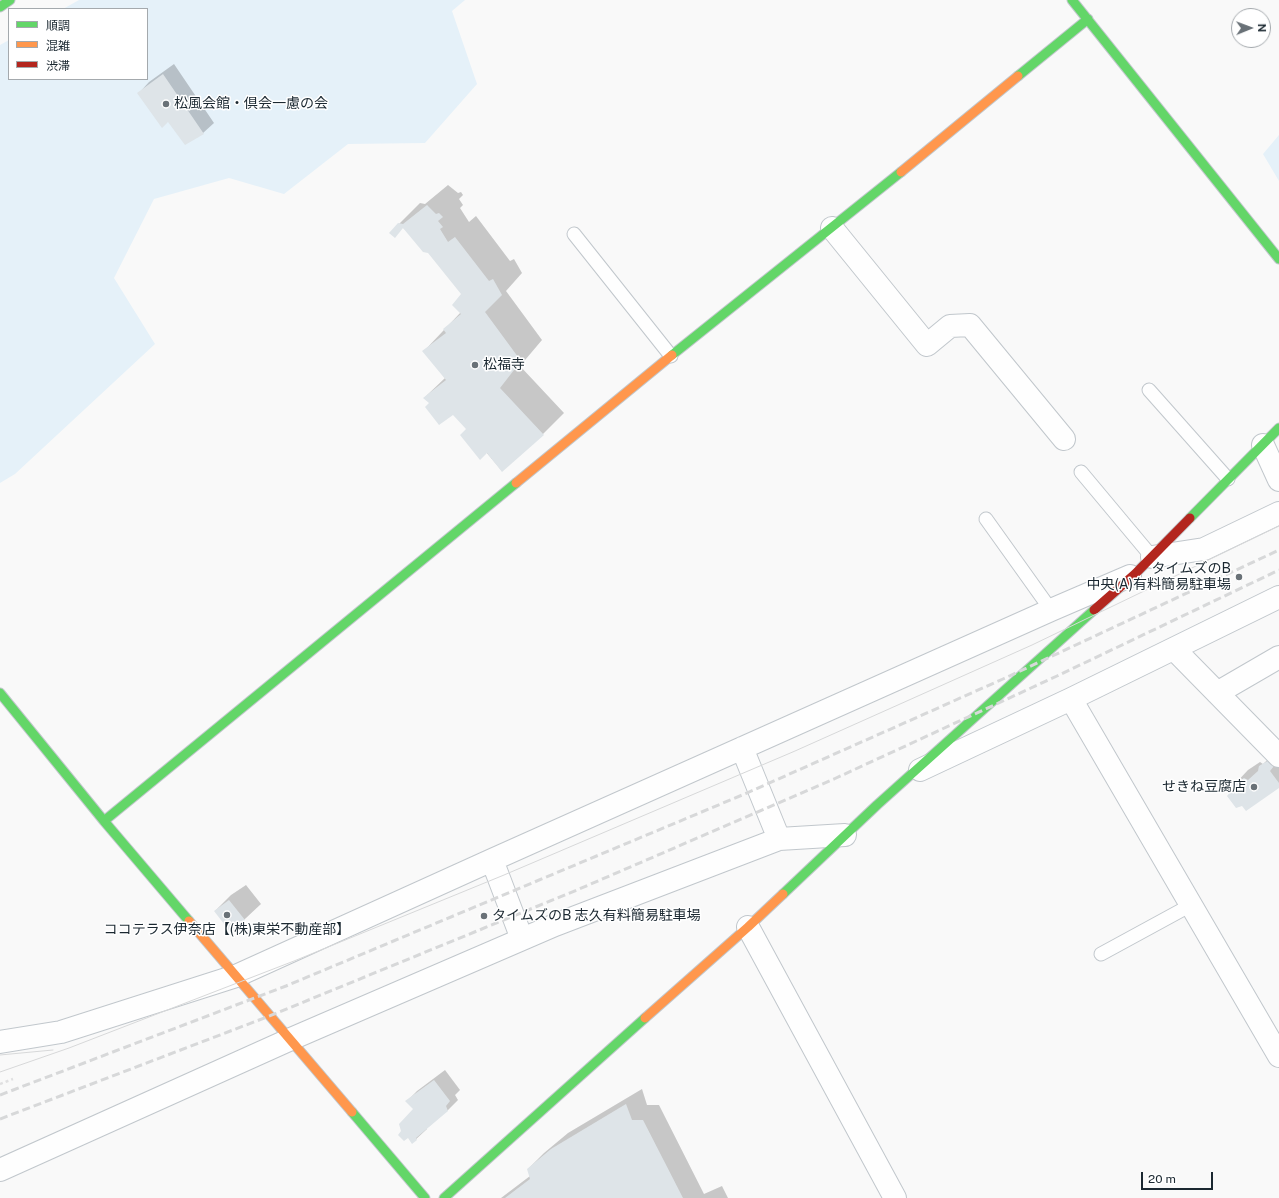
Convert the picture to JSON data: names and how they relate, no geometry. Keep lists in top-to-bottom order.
{
  "places": [
    "松風会館・倶会一慮の会",
    "松福寺",
    "タイムズのB 中央(A)有料簡易駐車場",
    "せきね豆腐店",
    "ココテラス伊奈店【(株)東栄不動産部】",
    "タイムズのB 志久有料簡易駐車場"
  ],
  "legend": ["順調", "混雑", "渋滞"],
  "scale_bar": "20 m",
  "north": "right"
}
